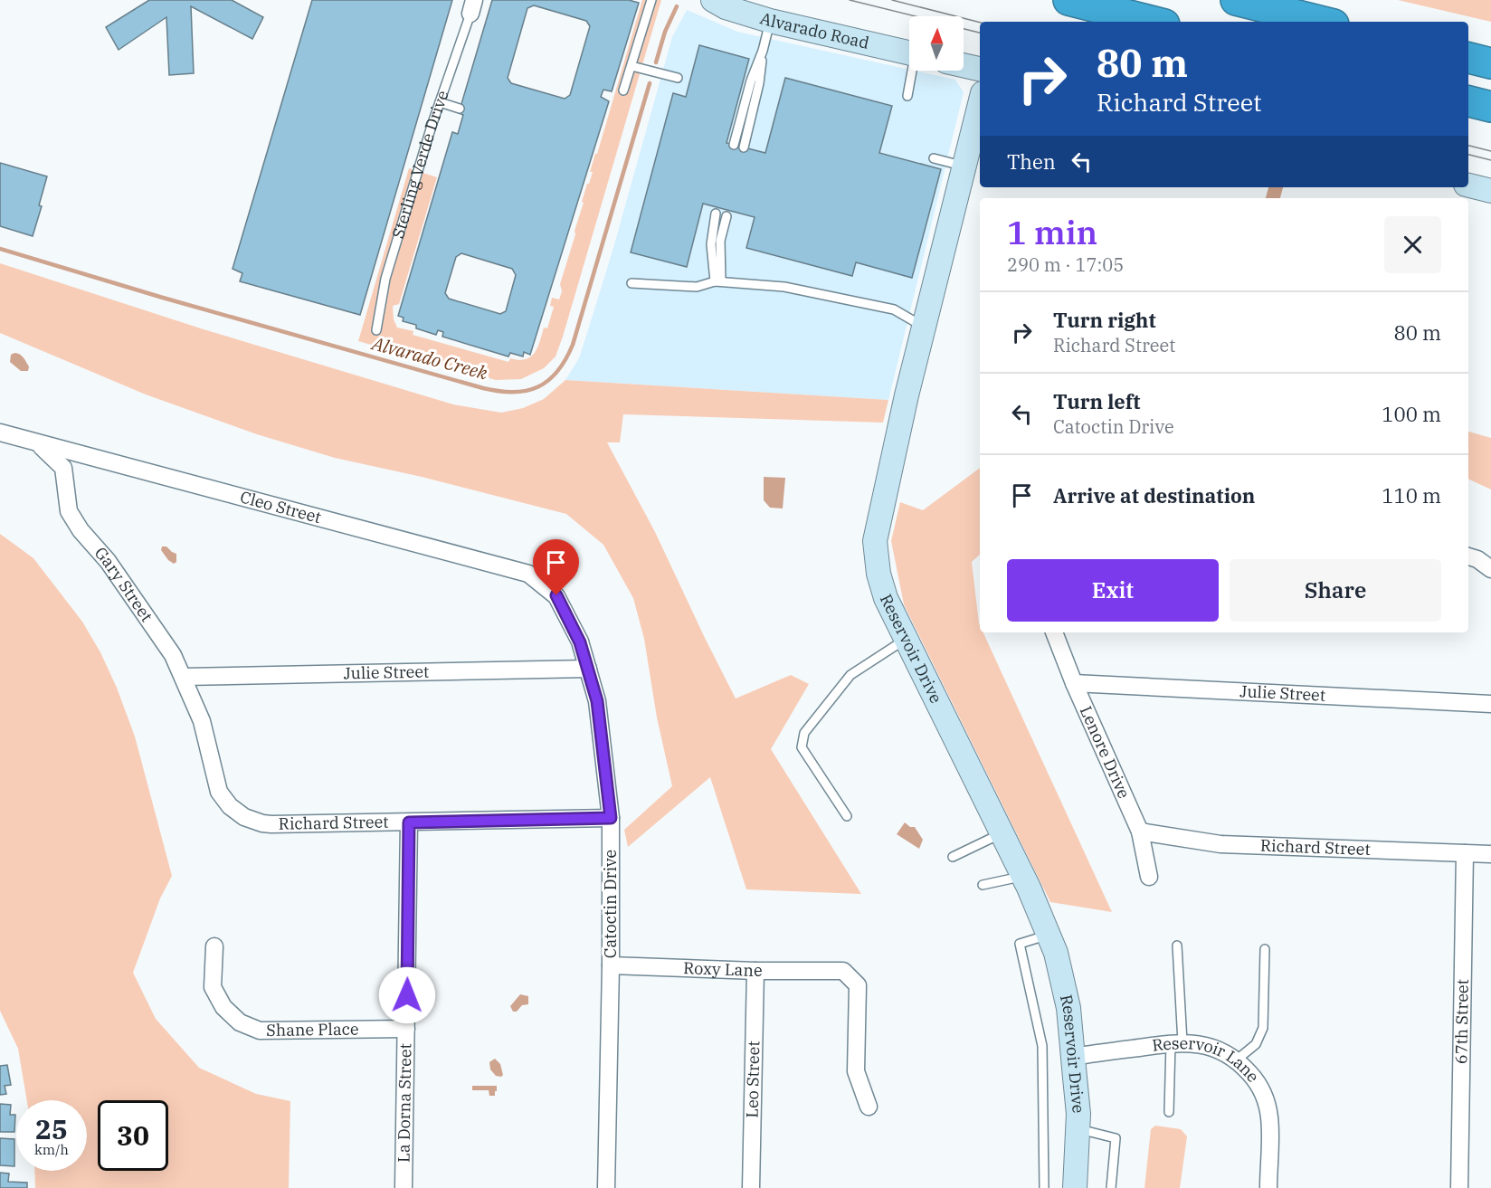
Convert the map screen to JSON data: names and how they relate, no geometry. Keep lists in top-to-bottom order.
{
  "streets": {
    "street": [
      "Alvarado Road",
      "Cleo Street",
      "Gary Street",
      "Reservoir Drive",
      "Julie Street",
      "Lenore Drive",
      "Richard Street",
      "Catoctin Drive",
      "Roxy Lane",
      "67th Street",
      "Shane Place",
      "Reservoir Lane",
      "Leo Street",
      "La Dorna Street"
    ],
    "lane": ["Sterling Verde Drive"]
  },
  "crossings": [
    ["Cleo Street", "Gary Street"],
    ["Cleo Street", "Catoctin Drive"],
    ["Gary Street", "Julie Street"],
    ["Gary Street", "Richard Street"],
    ["Reservoir Drive", "Reservoir Lane"],
    ["Julie Street", "Lenore Drive"],
    ["Julie Street", "Catoctin Drive"],
    ["Lenore Drive", "Richard Street"],
    ["Richard Street", "Catoctin Drive"],
    ["Richard Street", "67th Street"],
    ["Richard Street", "La Dorna Street"],
    ["Catoctin Drive", "Roxy Lane"],
    ["Roxy Lane", "Leo Street"],
    ["Shane Place", "La Dorna Street"]
  ],
  "water": ["Alvarado Creek"],
  "north": "top",
  "page": {
    "turn": ["80 m", "Richard Street"],
    "then": "Then",
    "heading": ["1 min", "290 m · 17:05"],
    "list": [
      {
        "name": "Turn right",
        "note": "Richard Street",
        "value": "80 m"
      },
      {
        "name": "Turn left",
        "note": "Catoctin Drive",
        "value": "100 m"
      },
      {
        "name": "Arrive at destination",
        "value": "110 m"
      }
    ],
    "buttons": ["Exit", "Share"],
    "speed": "25 km/h",
    "limit": "30"
  }
}
